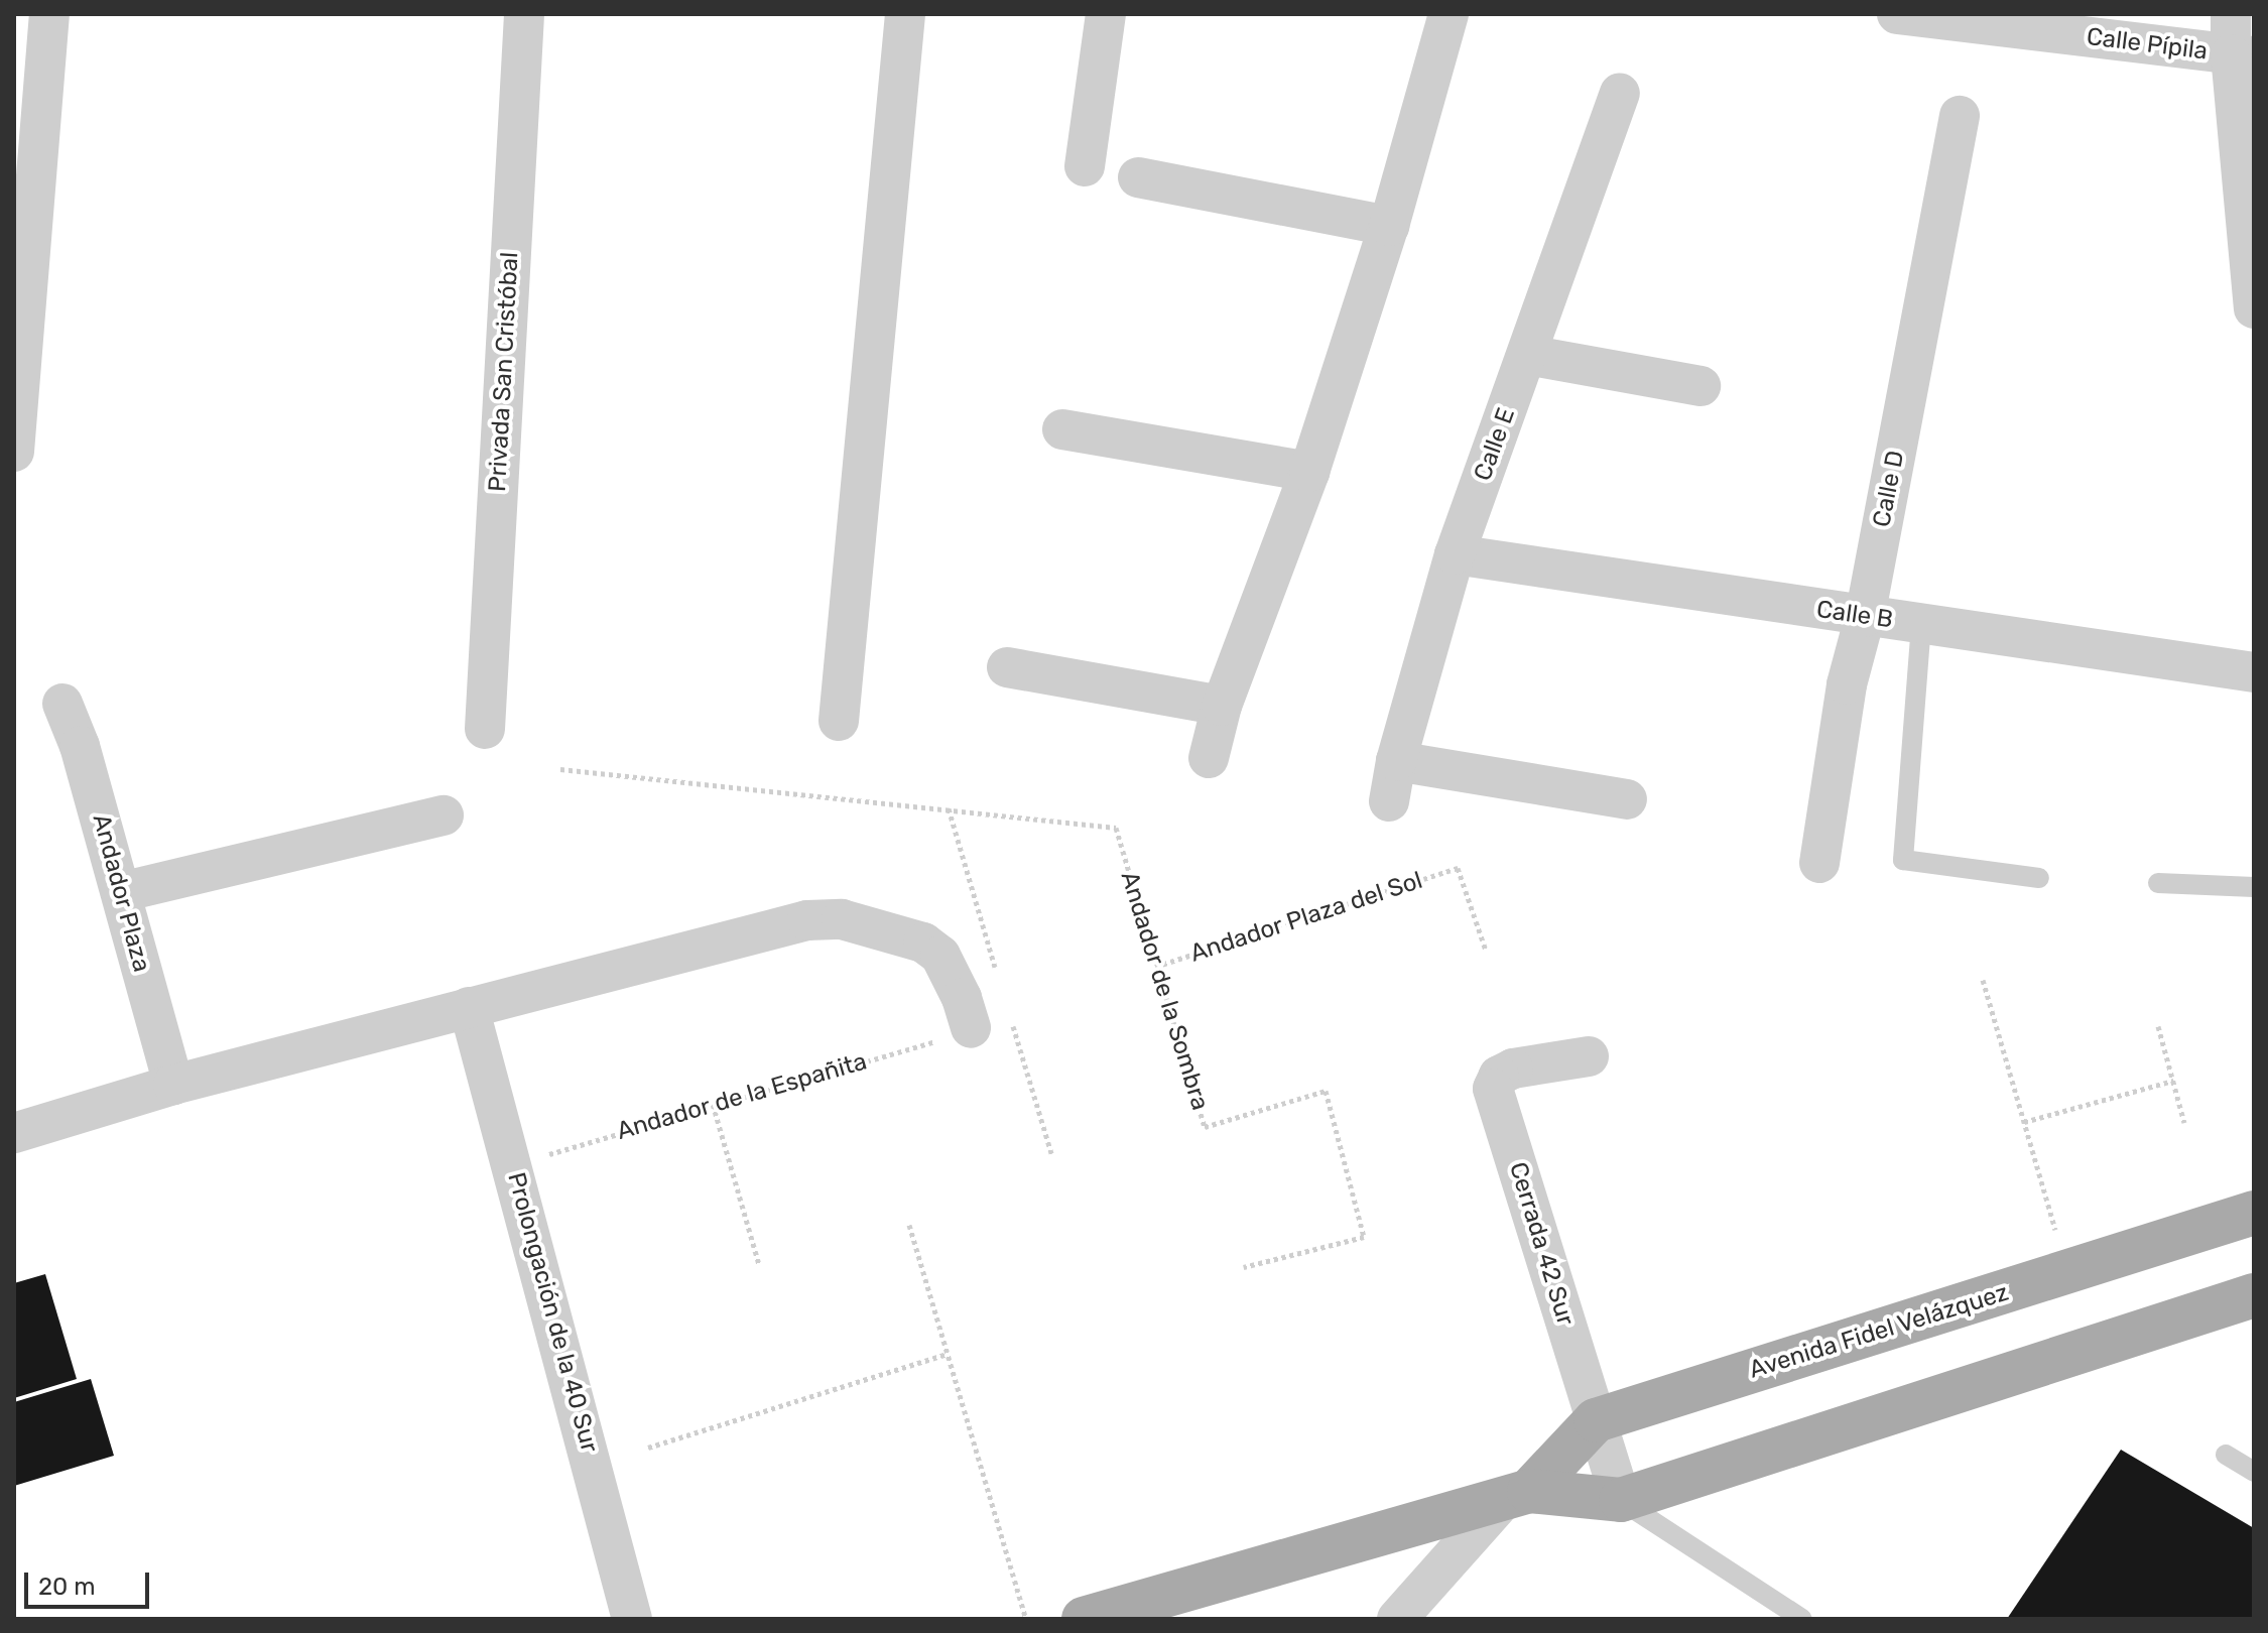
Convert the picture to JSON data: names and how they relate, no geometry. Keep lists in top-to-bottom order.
{
  "streets": {
    "main road": ["Avenida Fidel Velázquez"],
    "street": [
      "Calle Pípila",
      "Privada San Cristóbal",
      "Calle E",
      "Calle D",
      "Calle B",
      "Andador Plaza",
      "Cerrada 42 Sur",
      "Prolongación de la 40 Sur"
    ],
    "path": ["Andador Plaza del Sol", "Andador de la Sombra", "Andador de la Españita"]
  },
  "crossings": [
    ["Calle E", "Calle B"],
    ["Calle D", "Calle B"],
    ["Andador Plaza del Sol", "Andador de la Sombra"],
    ["Andador de la Españita", "Prolongación de la 40 Sur"],
    ["Cerrada 42 Sur", "Avenida Fidel Velázquez"]
  ],
  "scale_bar": "20 m"
}
